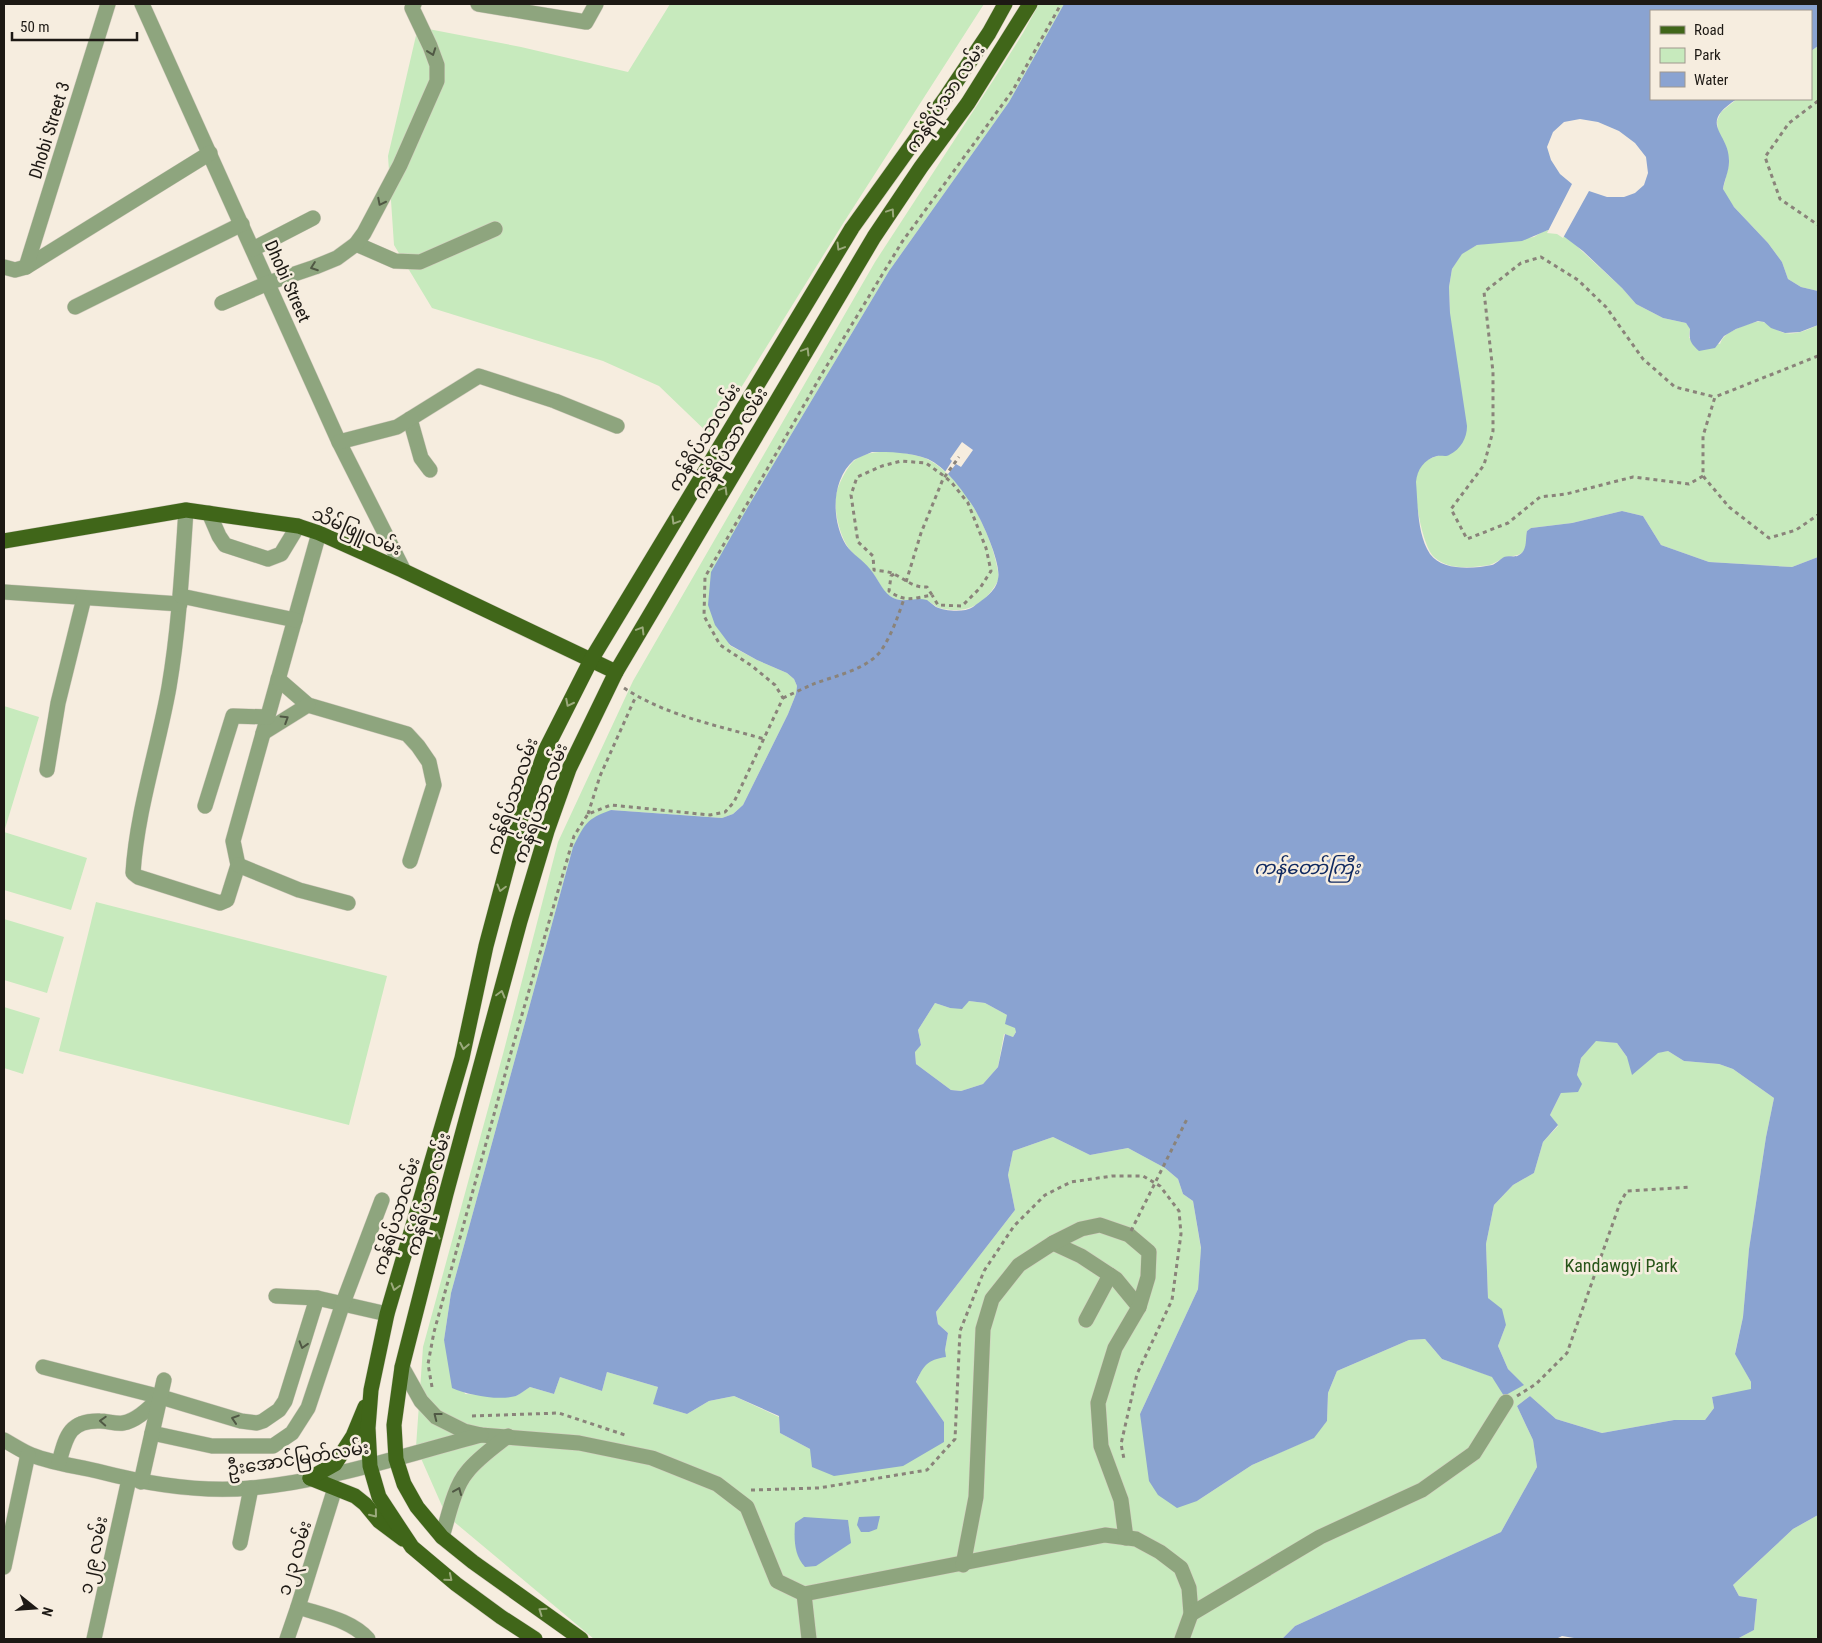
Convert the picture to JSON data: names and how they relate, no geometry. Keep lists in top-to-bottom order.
{
  "streets": {
    "main road": ["ကန်ရိပ်သာ လမ်း", "ကန်ရိပ်သာလမ်း", "သိမ်ဖြူလမ်း"],
    "street": [
      "Dhobi Street 3",
      "Dhobi Street",
      "ဦးအောင်မြတ်လမ်း",
      "၁၂၉ လမ်း",
      "၁၂၃ လမ်း"
    ]
  },
  "crossings": [
    ["ကန်ရိပ်သာ လမ်း", "သိမ်ဖြူလမ်း"],
    ["ကန်ရိပ်သာ လမ်း", "ဦးအောင်မြတ်လမ်း"],
    ["Dhobi Street", "သိမ်ဖြူလမ်း"],
    ["ကန်ရိပ်သာလမ်း", "သိမ်ဖြူလမ်း"],
    ["ကန်ရိပ်သာလမ်း", "ဦးအောင်မြတ်လမ်း"],
    ["ဦးအောင်မြတ်လမ်း", "၁၂၉ လမ်း"]
  ],
  "one_way": ["ကန်ရိပ်သာ လမ်း", "ကန်ရိပ်သာလမ်း"],
  "water": ["ကန်တော်ကြီး"],
  "parks": ["Kandawgyi Park"],
  "legend": ["Road", "Park", "Water"],
  "scale_bar": "50 m",
  "north": "right"
}
